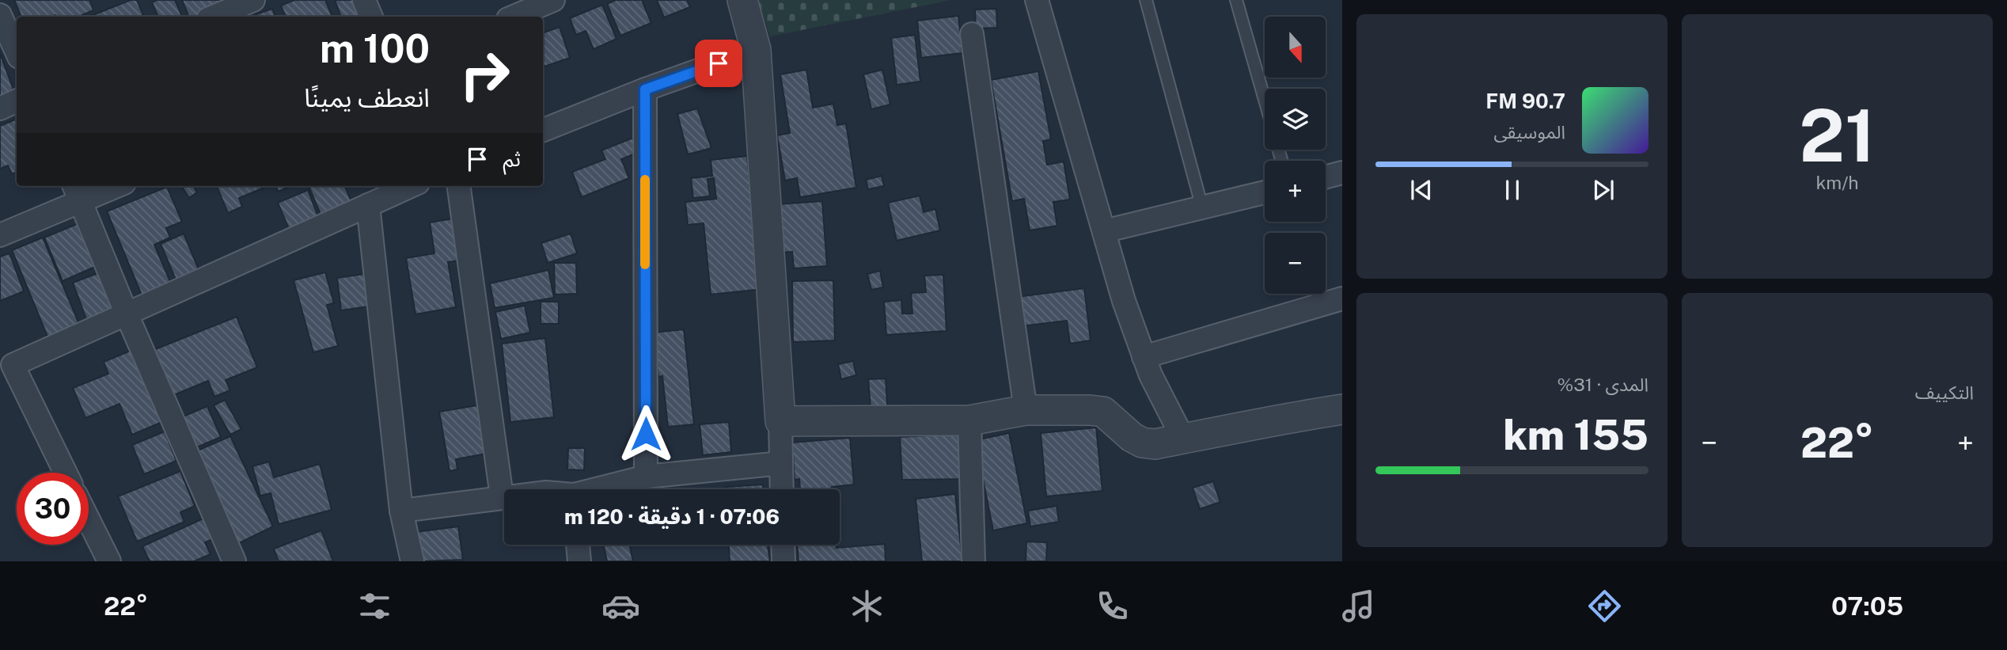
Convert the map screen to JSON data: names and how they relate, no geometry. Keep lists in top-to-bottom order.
{
  "north": "bottom",
  "page": {
    "tile": [
      ["21", "km/h"],
      "التكييف",
      ["المدى · 31%", "155 km"]
    ],
    "map_buttons": ["+", "−"],
    "turn": ["100 m", "انعطف يمينًا"],
    "song": ["90.7 FM", "الموسيقى"],
    "then": "ثم",
    "heat": ["−", "22°", "+"],
    "limit": "30",
    "trip": "07:06 · 1 دقيقة · 120 m",
    "tabs": ["07:05", "22°"]
  }
}
